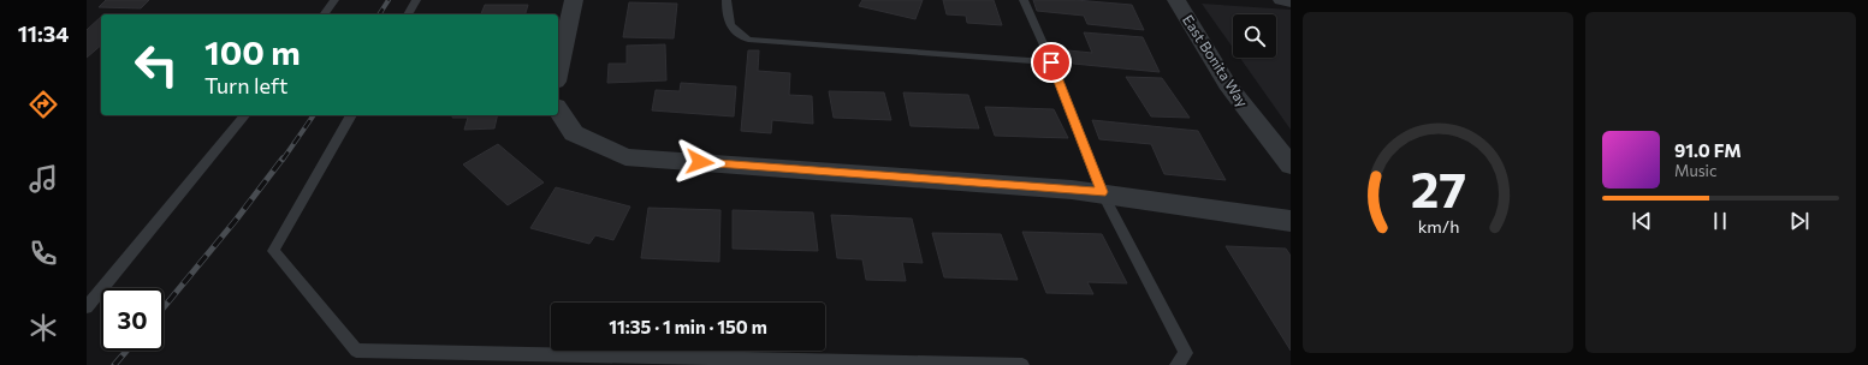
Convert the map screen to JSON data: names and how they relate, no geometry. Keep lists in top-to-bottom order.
{
  "streets": {
    "street": ["East Bonita Way"]
  },
  "page": {
    "tabs": "11:34",
    "turn": ["100 m", "Turn left"],
    "song": ["91.0 FM", "Music"],
    "limit": "30",
    "trip": "11:35 · 1 min · 150 m",
    "gauge": ["27", "km/h"]
  }
}
